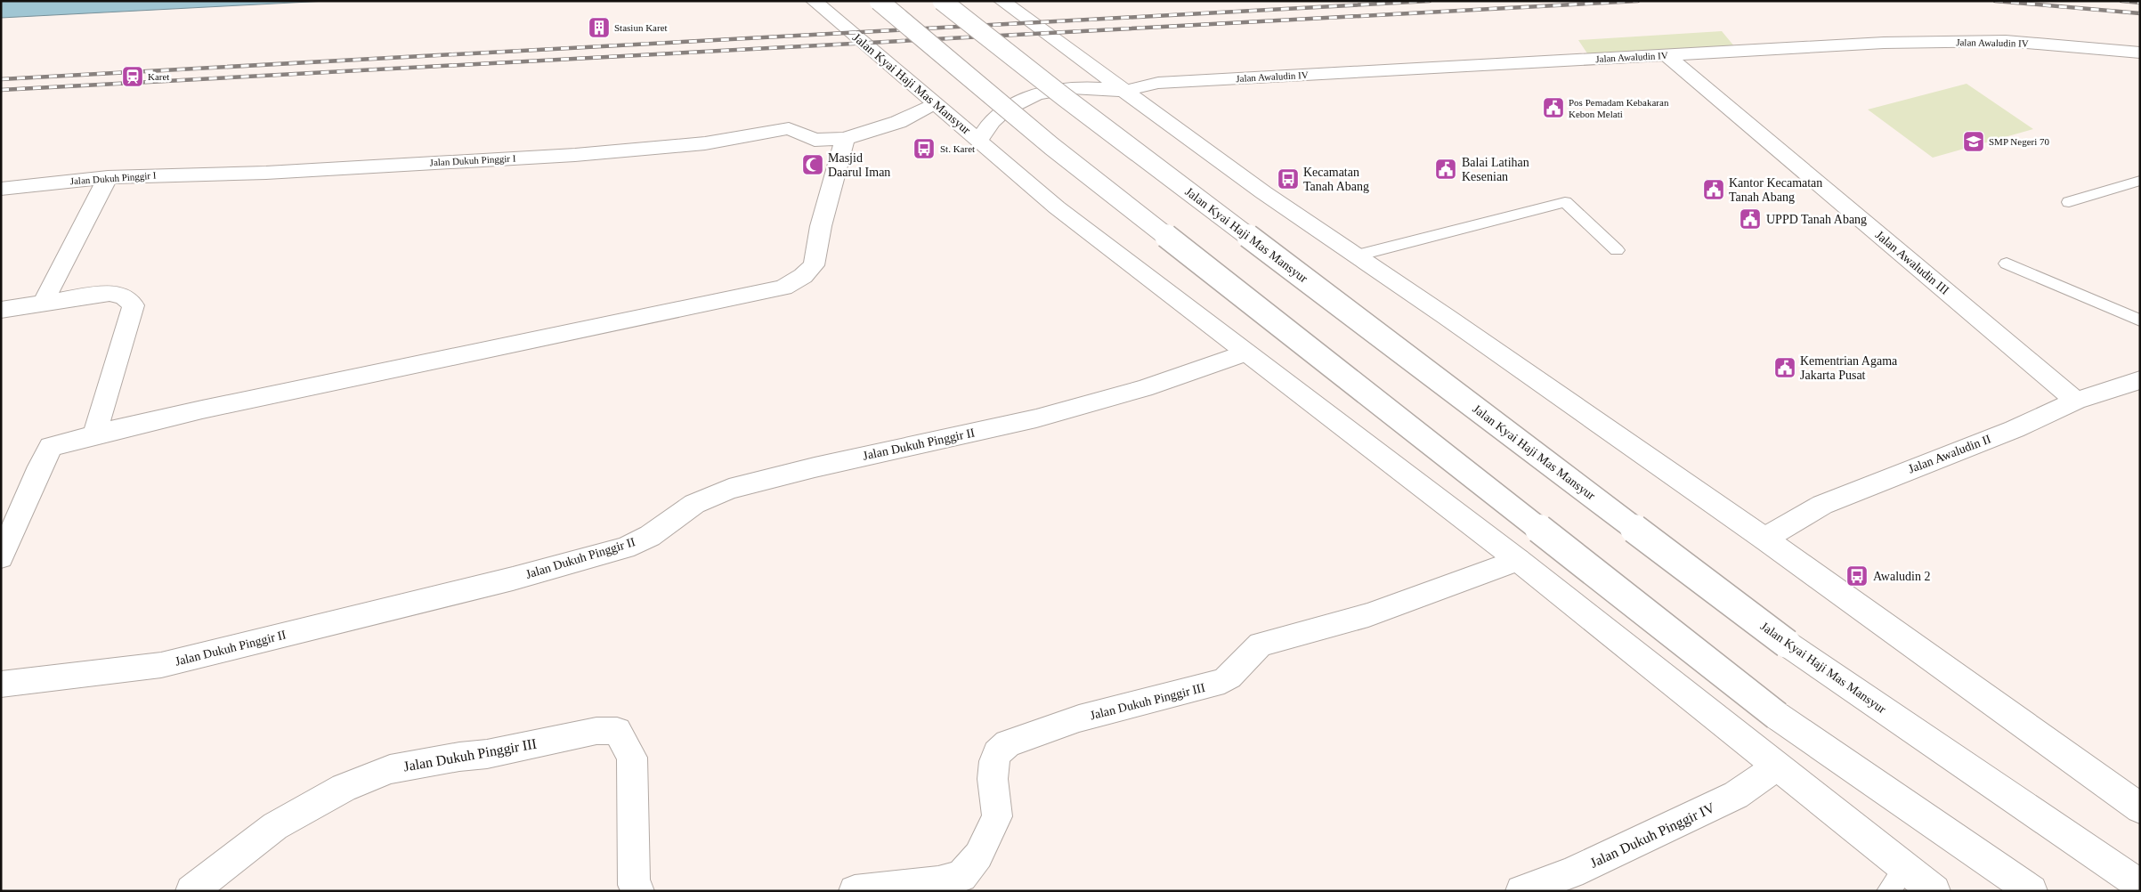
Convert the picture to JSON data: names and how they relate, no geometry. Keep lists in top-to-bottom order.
{
  "streets": {
    "street": [
      "Jalan Awaludin IV",
      "Jalan Kyai Haji Mas Mansyur",
      "Jalan Dukuh Pinggir I",
      "Jalan Awaludin III",
      "Jalan Dukuh Pinggir II",
      "Jalan Awaludin II",
      "Jalan Dukuh Pinggir III",
      "Jalan Dukuh Pinggir IV"
    ]
  },
  "crossings": [
    ["Jalan Awaludin IV", "Jalan Awaludin III"],
    ["Jalan Kyai Haji Mas Mansyur", "Jalan Dukuh Pinggir I"],
    ["Jalan Kyai Haji Mas Mansyur", "Jalan Dukuh Pinggir II"],
    ["Jalan Kyai Haji Mas Mansyur", "Jalan Dukuh Pinggir III"],
    ["Jalan Kyai Haji Mas Mansyur", "Jalan Dukuh Pinggir IV"],
    ["Jalan Awaludin III", "Jalan Awaludin II"]
  ],
  "places": {
    "building": ["Stasiun Karet"],
    "station": ["Karet"],
    "public building": [
      "Pos Pemadam Kebakaran Kebon Melati",
      "Balai Latihan Kesenian",
      "Kantor Kecamatan Tanah Abang",
      "UPPD Tanah Abang",
      "Kementrian Agama Jakarta Pusat"
    ],
    "school or university": ["SMP Negeri 70"],
    "bus stop": ["St. Karet", "Kecamatan Tanah Abang", "Awaludin 2"],
    "mosque": ["Masjid Daarul Iman"]
  }
}
